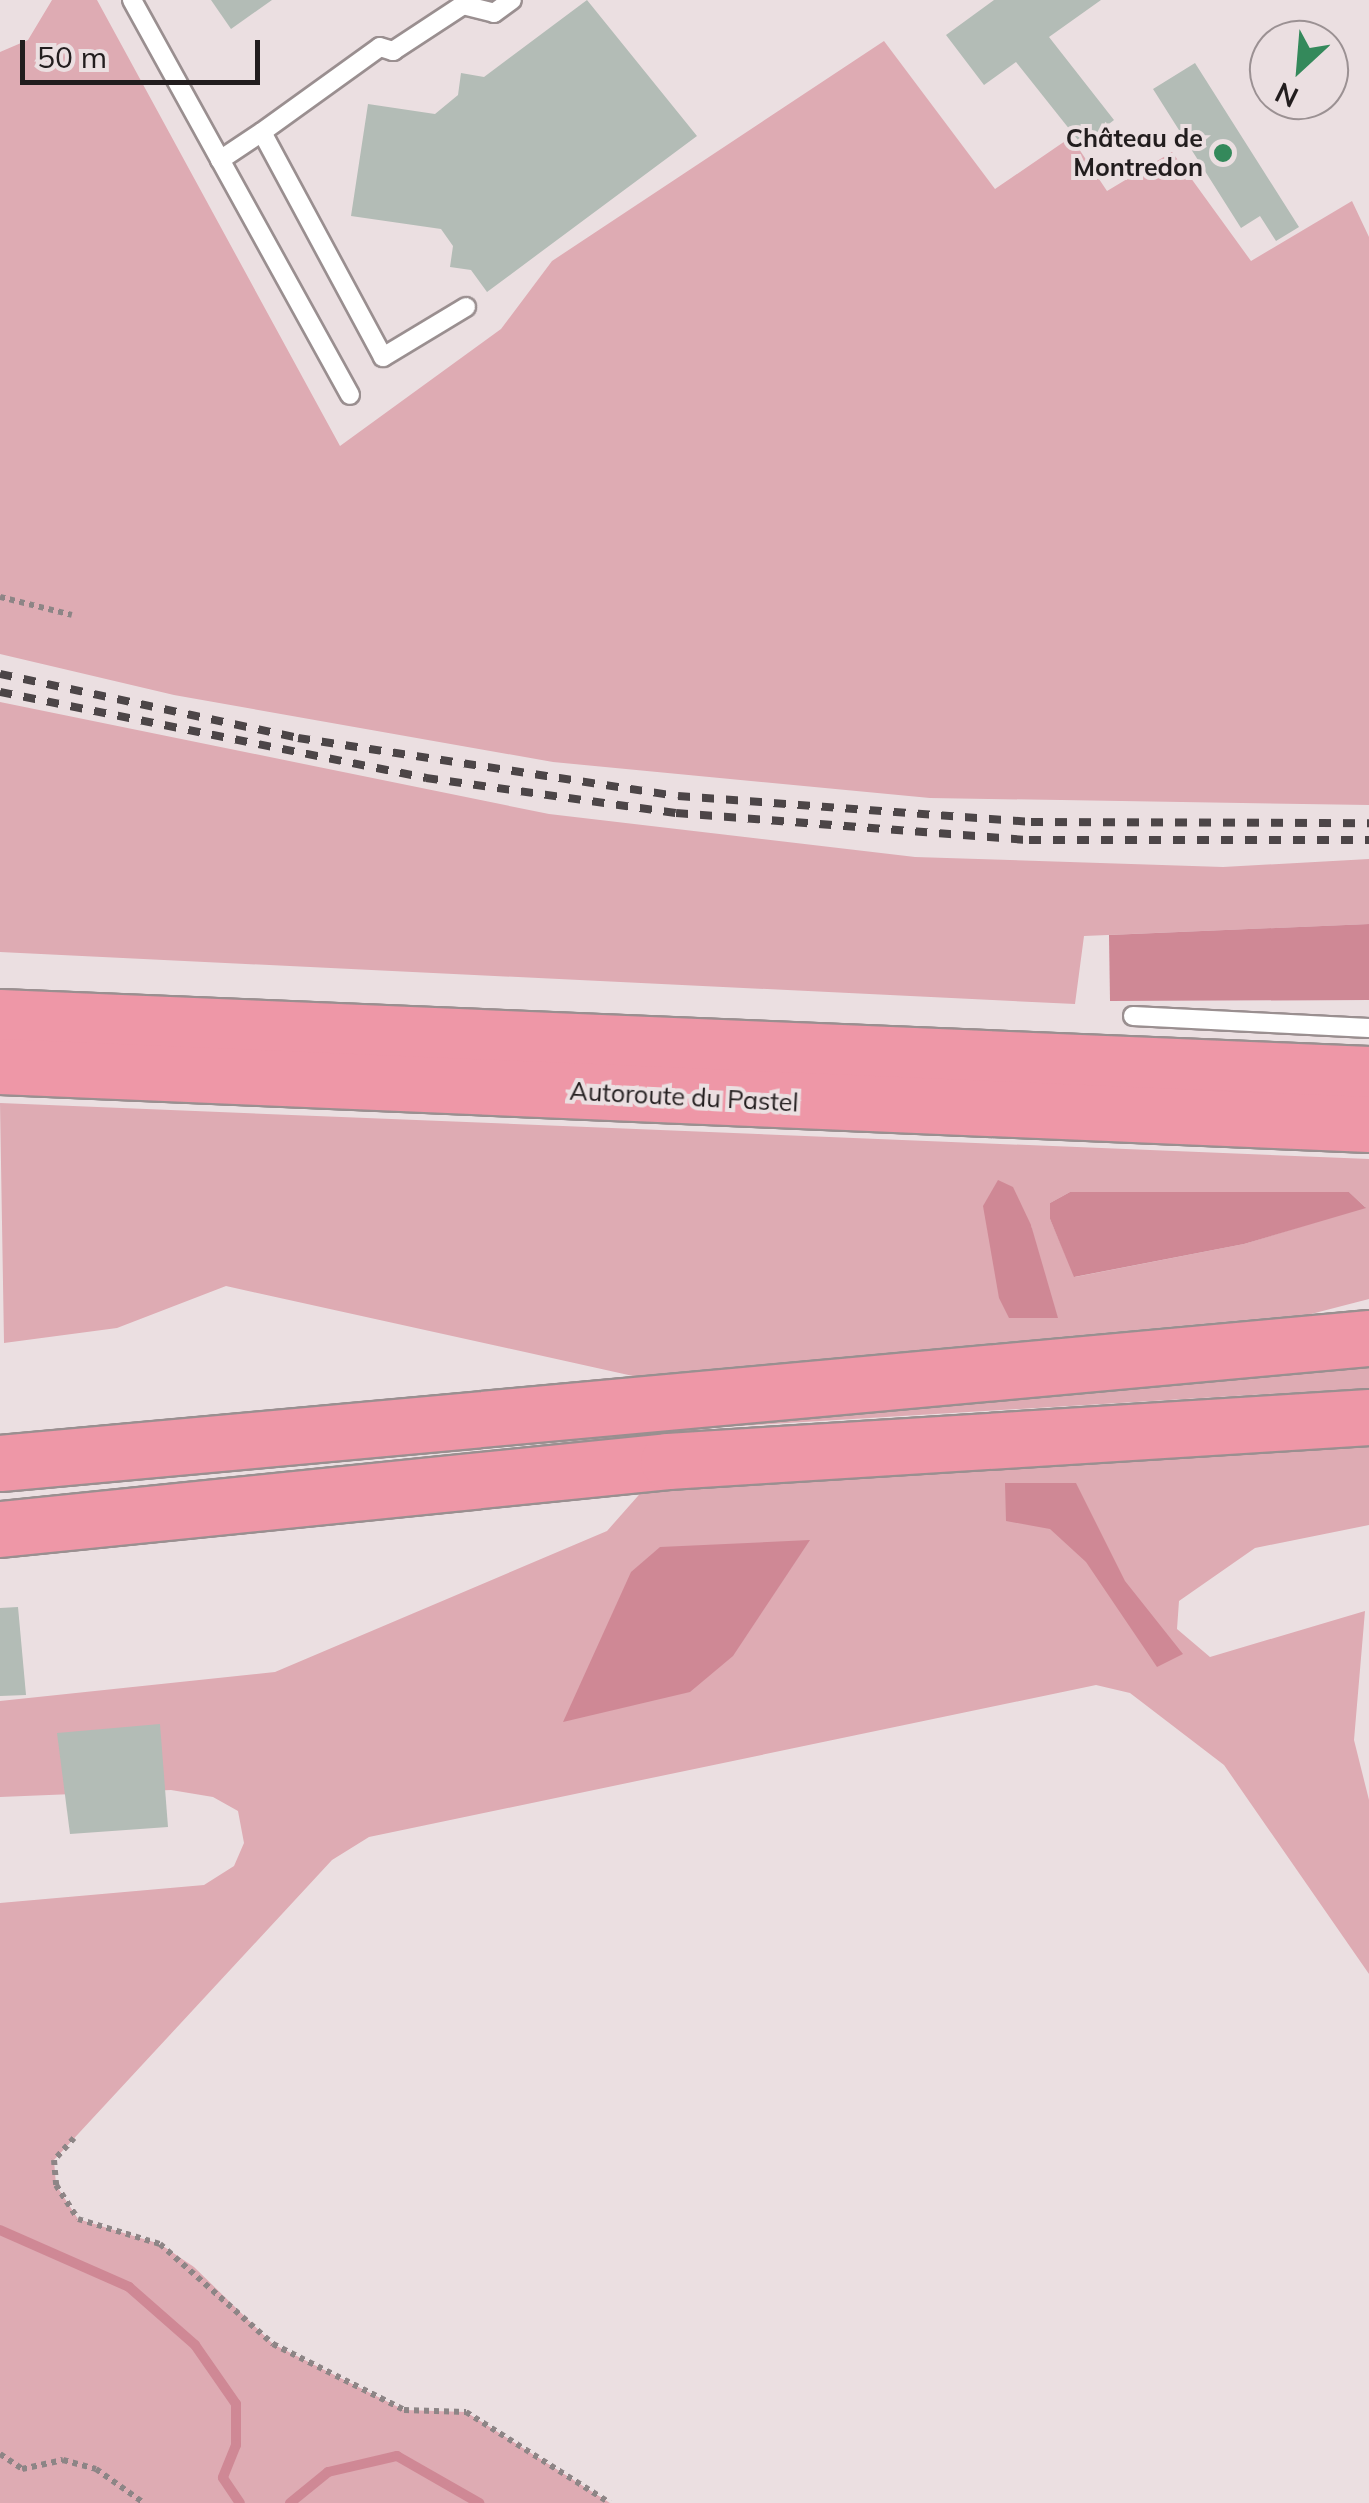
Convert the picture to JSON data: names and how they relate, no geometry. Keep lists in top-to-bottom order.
{
  "streets": {
    "highway": ["Autoroute du Pastel"]
  },
  "places": ["Château de Montredon"],
  "scale_bar": "50 m",
  "north": "bottom left"
}
